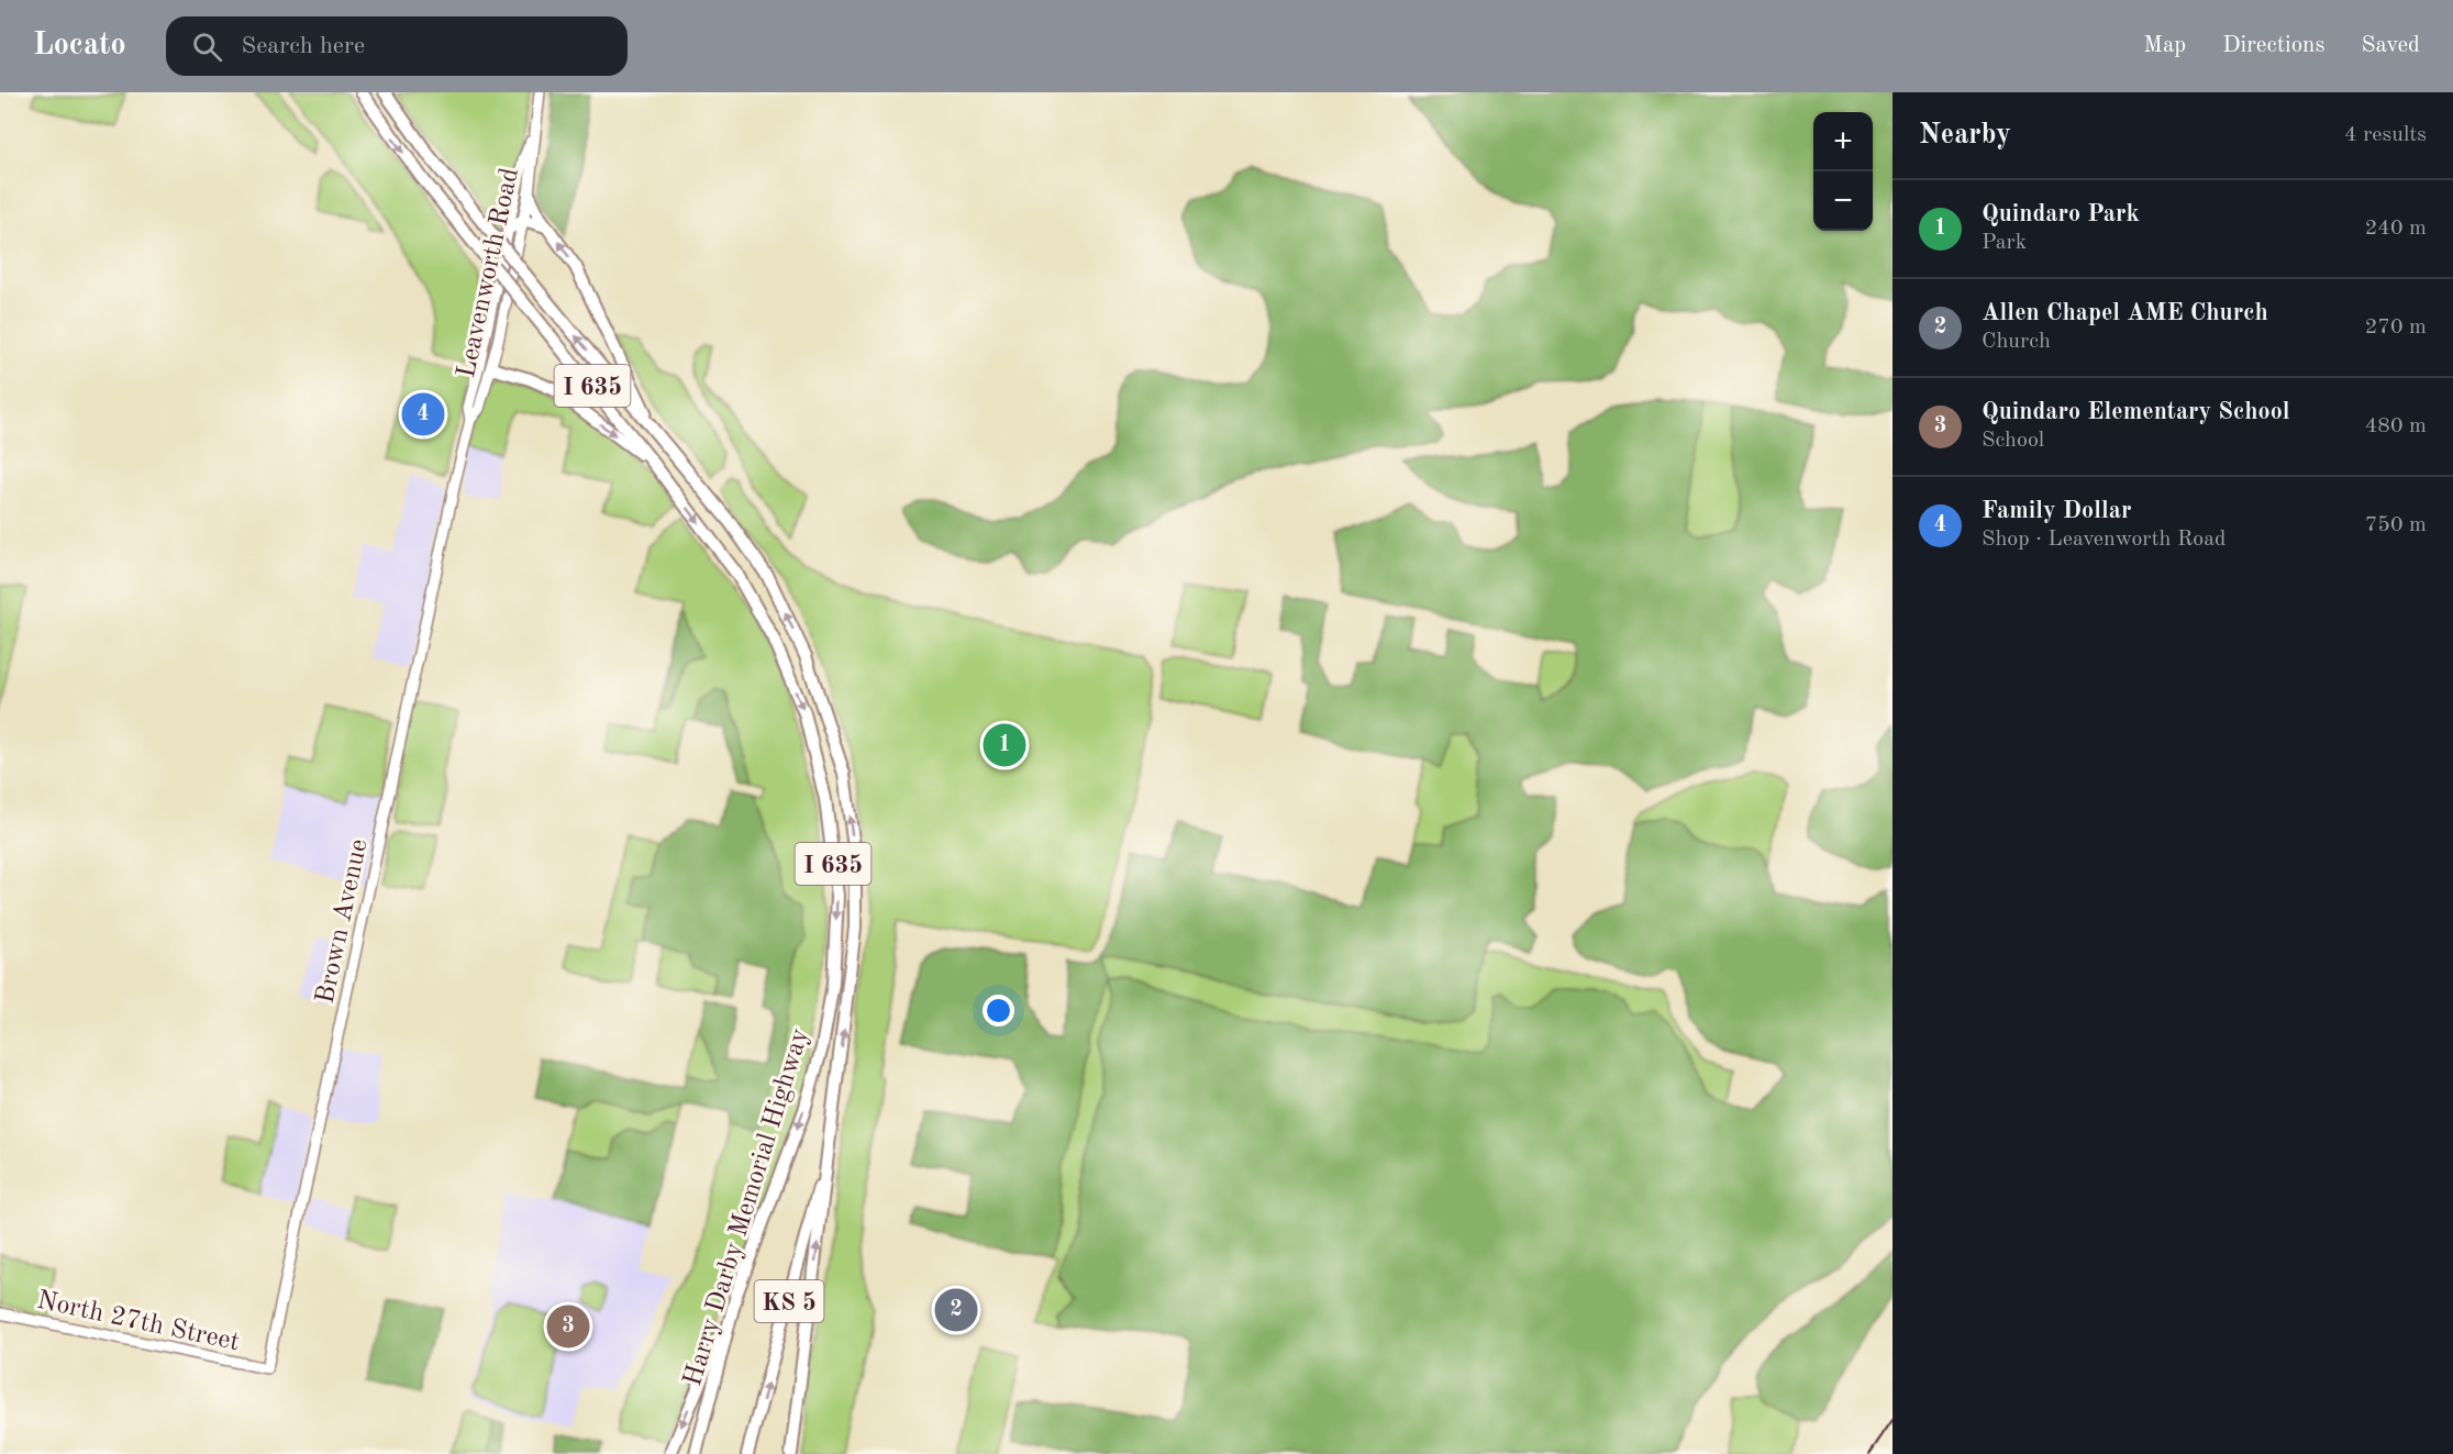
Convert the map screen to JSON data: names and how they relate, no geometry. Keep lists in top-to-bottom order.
{
  "streets": {
    "highway": ["I 635", "Harry Darby Memorial Highway", "KS 5"],
    "main road": ["Leavenworth Road", "Brown Avenue", "North 27th Street"]
  },
  "crossings": [
    ["Leavenworth Road", "Brown Avenue"],
    ["Brown Avenue", "North 27th Street"],
    ["Harry Darby Memorial Highway", "KS 5"]
  ],
  "page": {
    "header": "Locato",
    "search": "Search here",
    "nav": ["Map", "Directions", "Saved"],
    "heading": ["Nearby", "4 results"],
    "map_buttons": ["+", "−"],
    "list": [
      {
        "mark": "1",
        "name": "Quindaro Park",
        "note": "Park",
        "value": "240 m"
      },
      {
        "mark": "2",
        "name": "Allen Chapel AME Church",
        "note": "Church",
        "value": "270 m"
      },
      {
        "mark": "3",
        "name": "Quindaro Elementary School",
        "note": "School",
        "value": "480 m"
      },
      {
        "mark": "4",
        "name": "Family Dollar",
        "note": "Shop · Leavenworth Road",
        "value": "750 m"
      }
    ],
    "pins": [
      "4",
      "1",
      "2",
      "3"
    ]
  }
}
